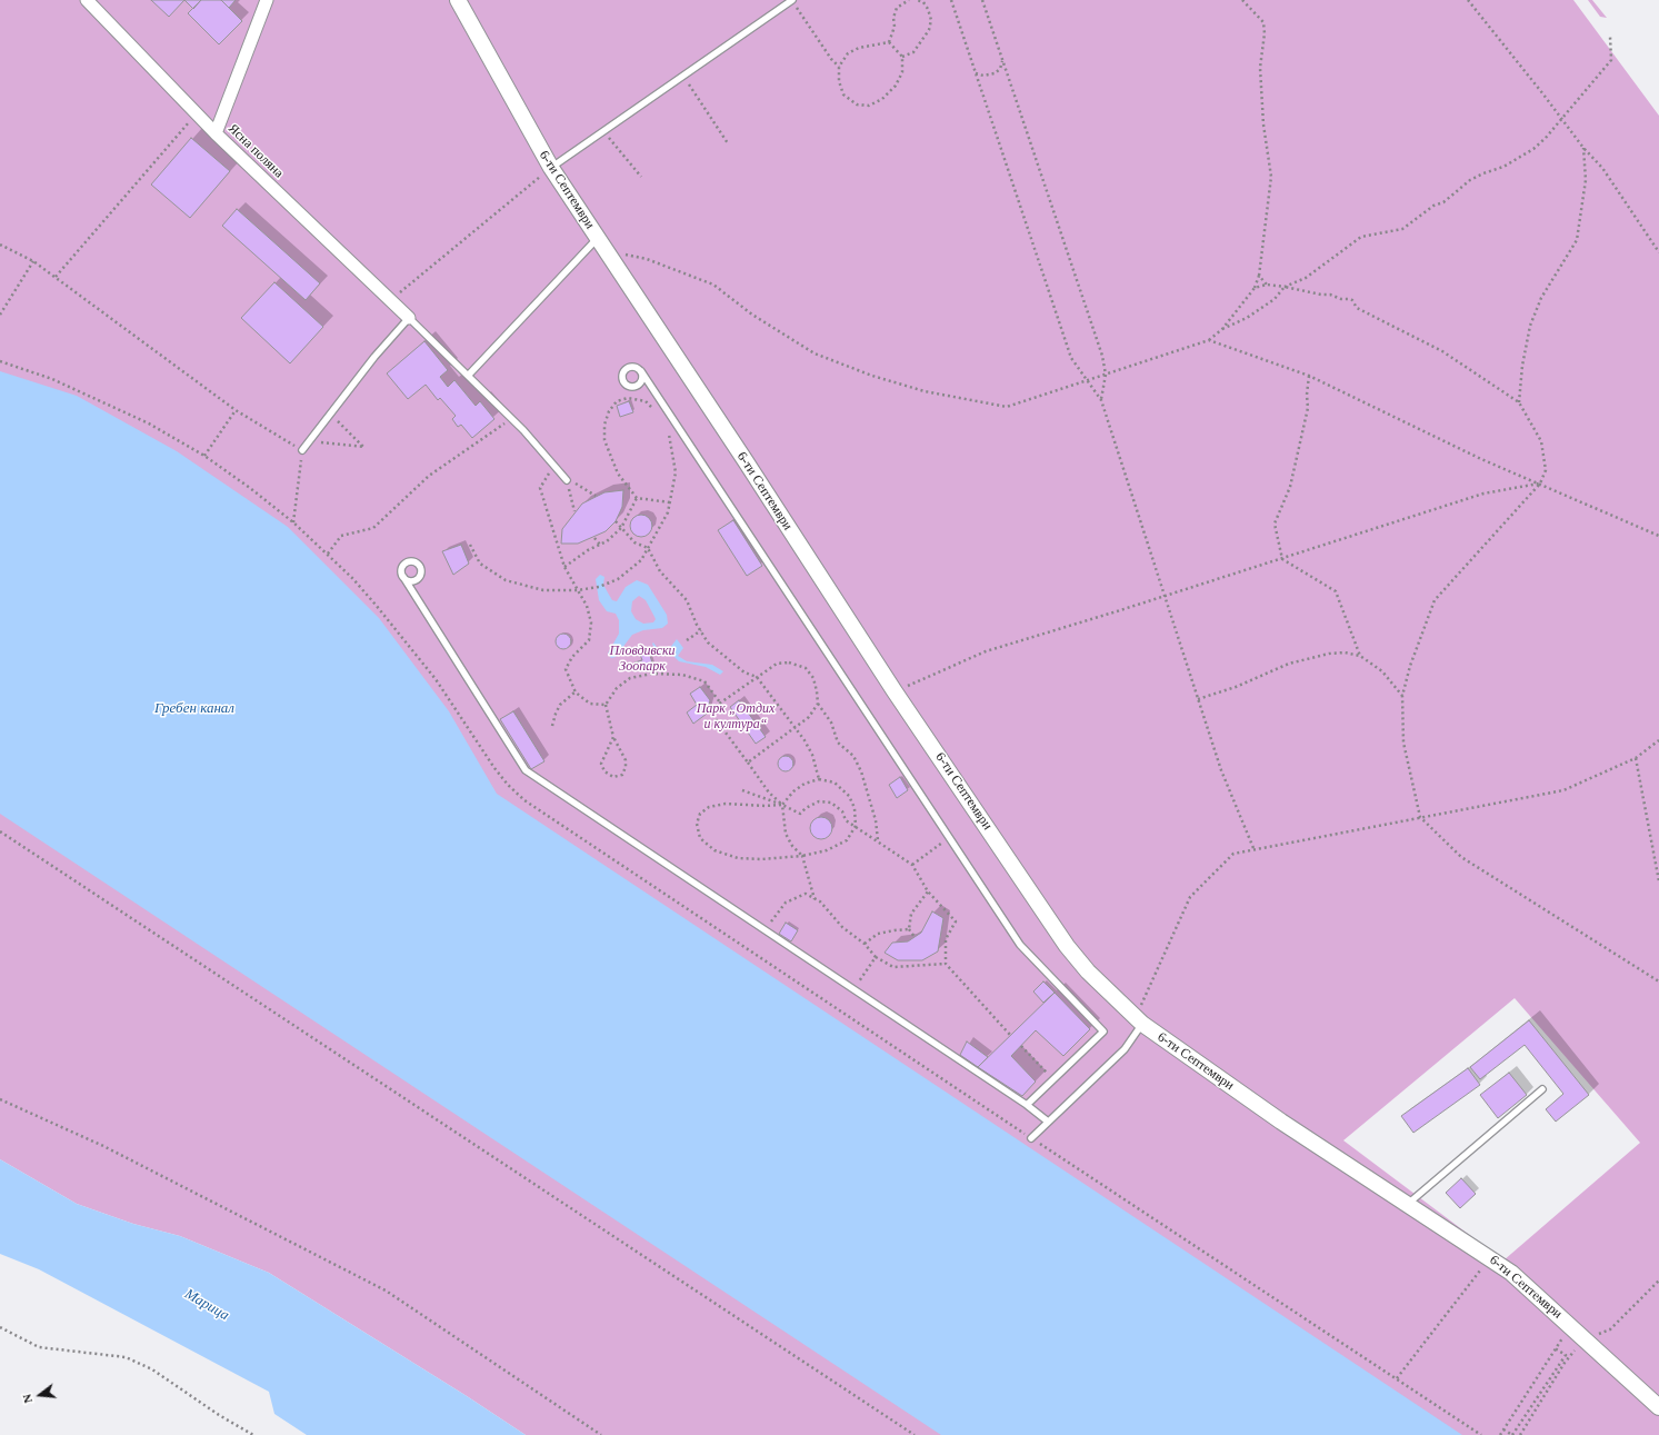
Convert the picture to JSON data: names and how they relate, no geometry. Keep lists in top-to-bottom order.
{
  "streets": {
    "street": ["Ясна поляна", "6-ти Септември"]
  },
  "water": ["Гребен канал", "Марица"],
  "parks": ["Пловдивски Зоопарк", "Парк „Отдих и култура“"],
  "north": "left"
}
